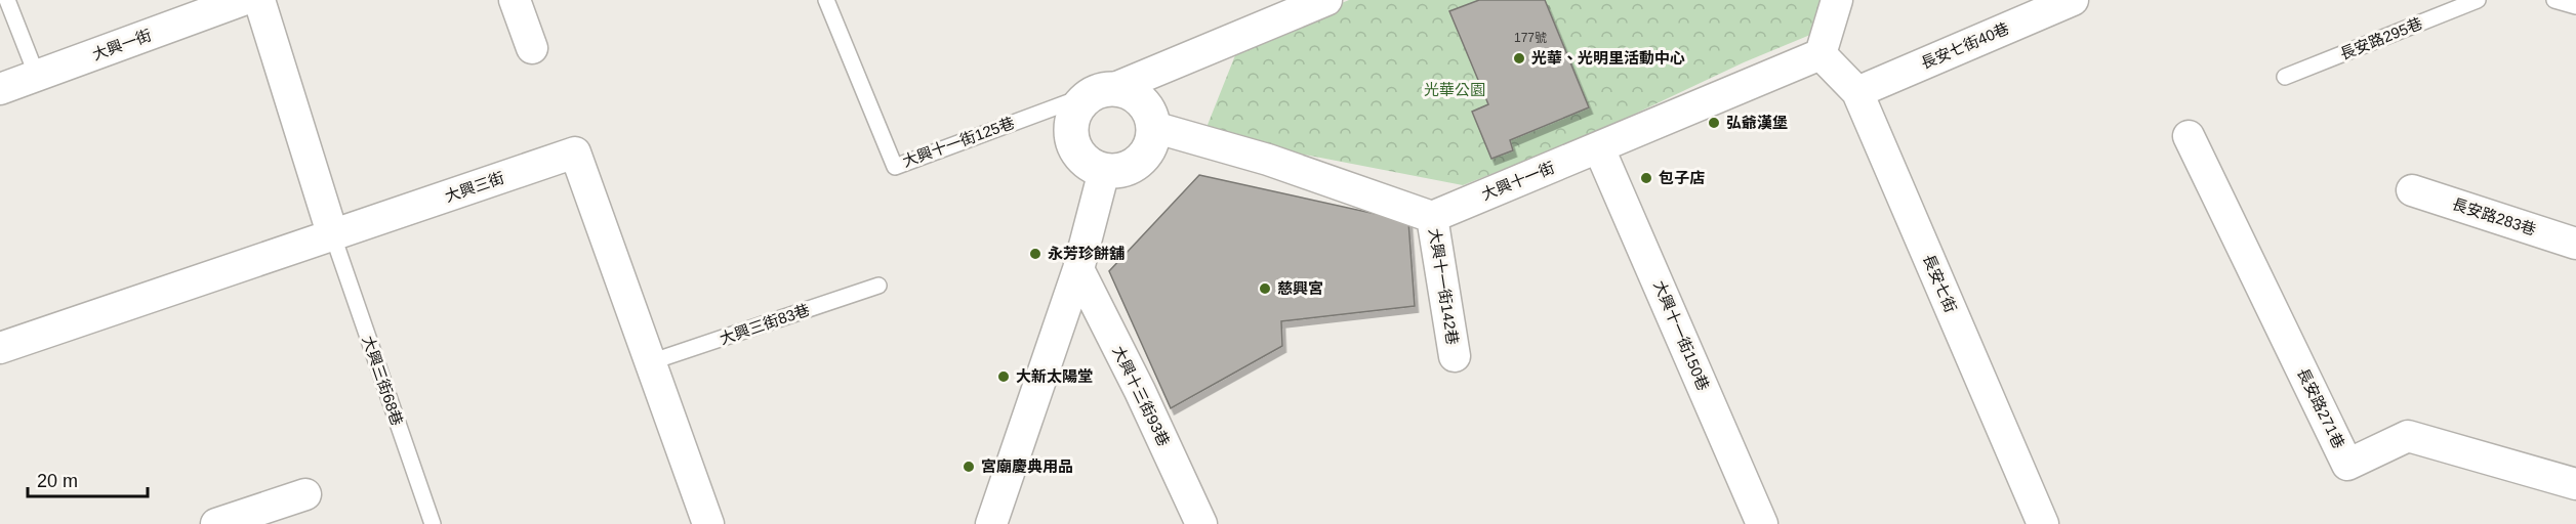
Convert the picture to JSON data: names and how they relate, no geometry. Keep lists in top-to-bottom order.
{
  "streets": {
    "street": [
      "大興一街",
      "長安七街40巷",
      "大興十一街",
      "大興三街",
      "長安路283巷",
      "長安七街",
      "大興十一街142巷",
      "大興十一街150巷",
      "大興十三街93巷",
      "長安路271巷"
    ],
    "lane": [
      "長安路295巷",
      "大興十一街125巷",
      "大興三街83巷",
      "大興三街68巷"
    ]
  },
  "crossings": [
    ["長安七街40巷", "長安七街"],
    ["大興十一街", "長安七街"],
    ["大興十一街", "大興十一街142巷"],
    ["大興十一街", "大興十一街150巷"],
    ["大興三街", "大興三街83巷"],
    ["大興三街", "大興三街68巷"]
  ],
  "parks": ["光華公園"],
  "places": [
    "光華、光明里活動中心",
    "弘爺漢堡",
    "包子店",
    "永芳珍餅舖",
    "慈興宮",
    "大新太陽堂",
    "宮廟慶典用品"
  ],
  "house_numbers": ["177號"],
  "scale_bar": "20 m"
}
